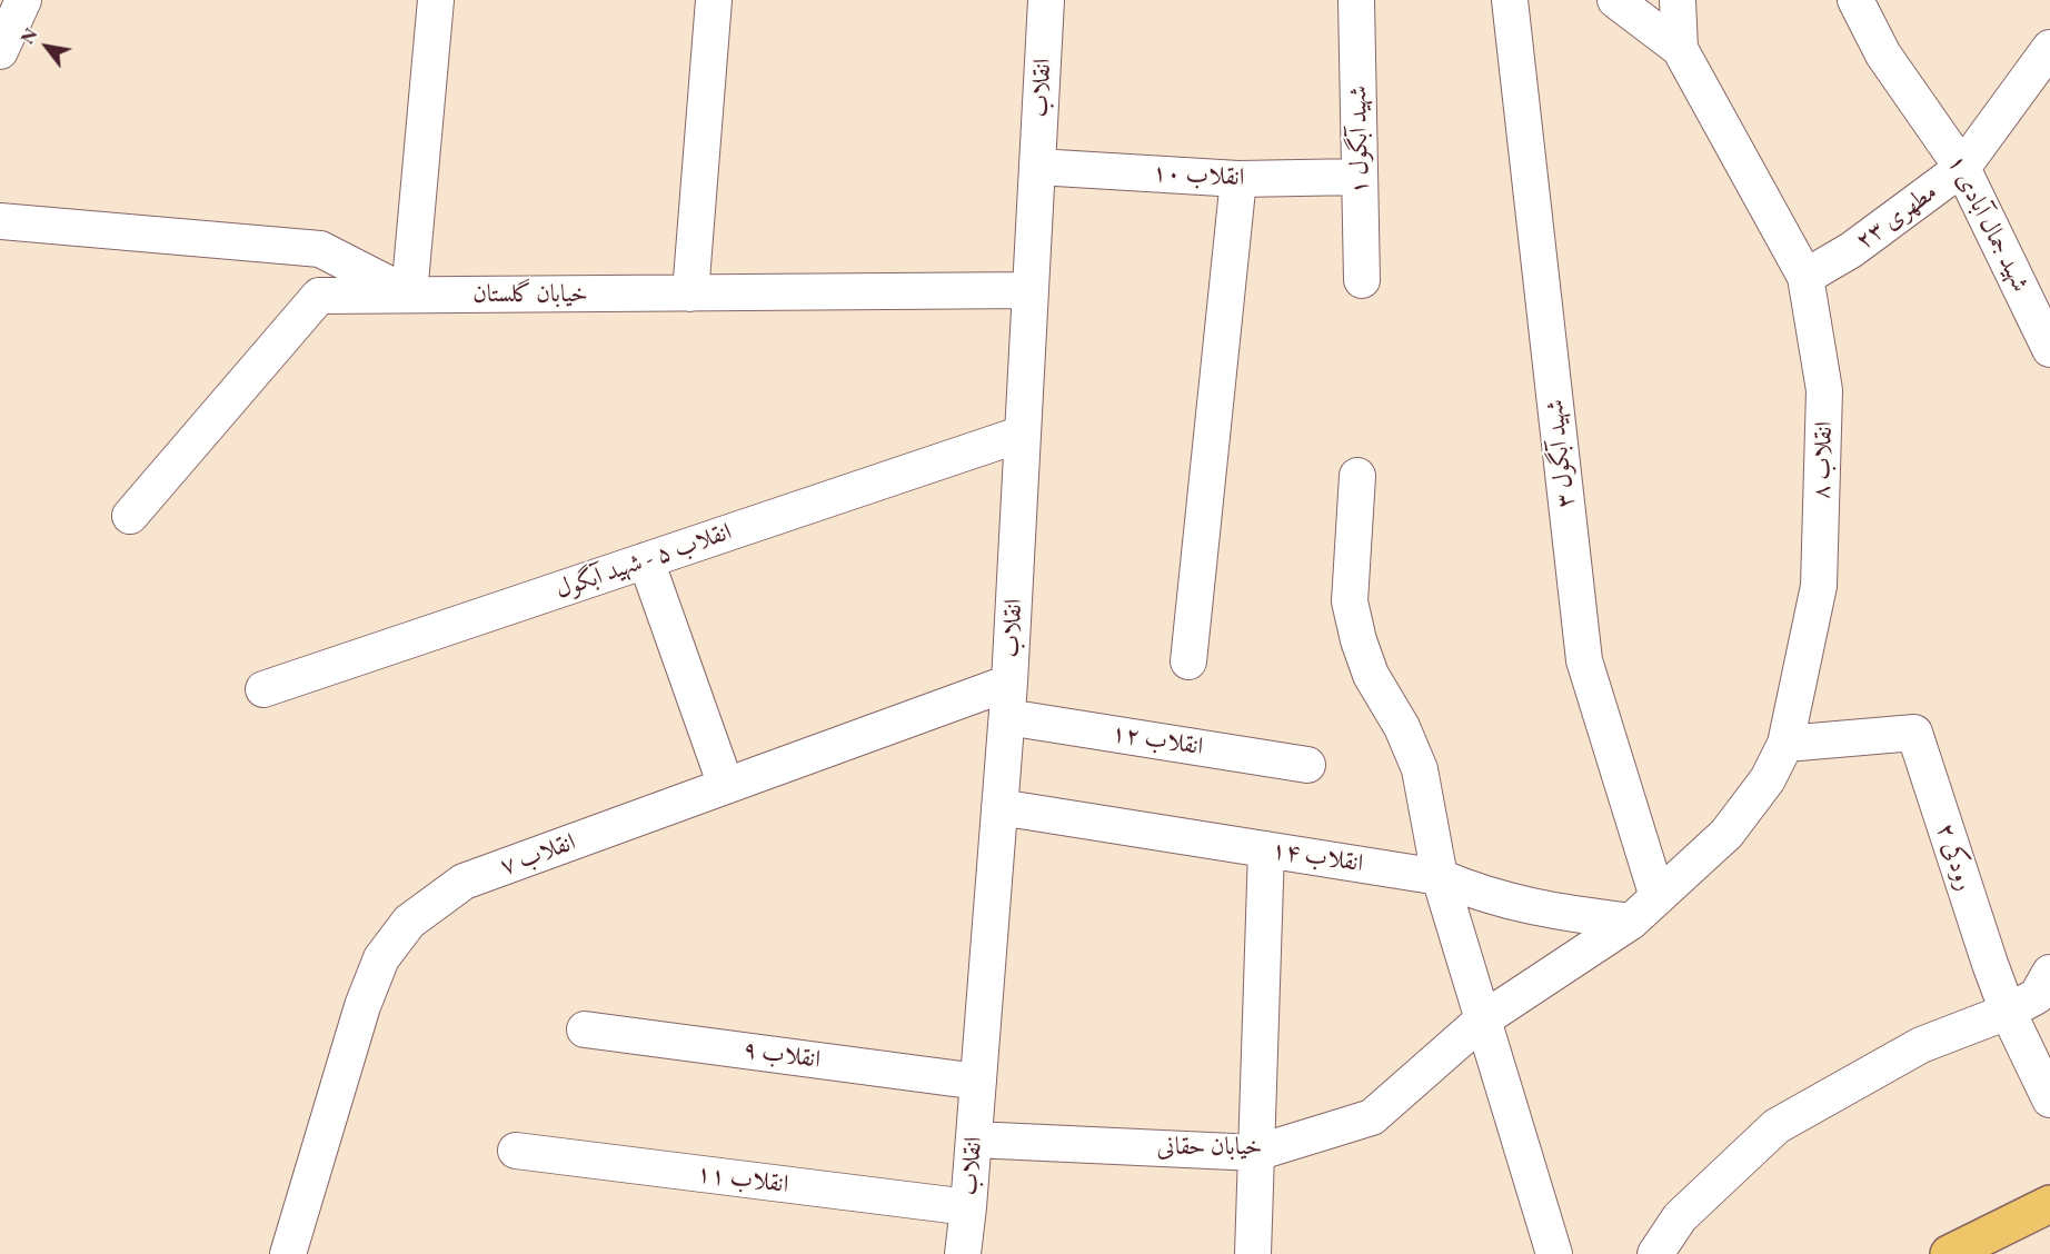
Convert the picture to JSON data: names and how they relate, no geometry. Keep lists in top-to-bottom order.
{
  "streets": {
    "street": [
      "انقلاب",
      "شهید آبگول ۱",
      "انقلاب ۱۰",
      "مطهری ۲۳",
      "شهید جمال آبادی ۱",
      "خیابان گلستان",
      "شهید آبگول ۳",
      "انقلاب ۸",
      "انقلاب ۵ - شهید آبگول",
      "انقلاب ۱۲",
      "انقلاب ۷",
      "انقلاب ۱۴",
      "رودکی ۲",
      "انقلاب ۹",
      "خیابان حقانی",
      "انقلاب ۱۱"
    ]
  },
  "crossings": [
    ["انقلاب", "انقلاب ۱۰"],
    ["انقلاب", "خیابان گلستان"],
    ["انقلاب", "انقلاب ۵ - شهید آبگول"],
    ["انقلاب", "انقلاب ۱۲"],
    ["انقلاب", "انقلاب ۷"],
    ["انقلاب", "انقلاب ۱۴"],
    ["انقلاب", "انقلاب ۹"],
    ["انقلاب", "خیابان حقانی"],
    ["انقلاب", "انقلاب ۱۱"],
    ["شهید آبگول ۱", "انقلاب ۱۰"],
    ["مطهری ۲۳", "شهید جمال آبادی ۱"],
    ["مطهری ۲۳", "انقلاب ۸"],
    ["شهید آبگول ۳", "انقلاب ۸"],
    ["انقلاب ۸", "انقلاب ۱۴"],
    ["انقلاب ۸", "رودکی ۲"],
    ["انقلاب ۸", "خیابان حقانی"],
    ["انقلاب ۱۴", "خیابان حقانی"]
  ],
  "north": "top left"
}
